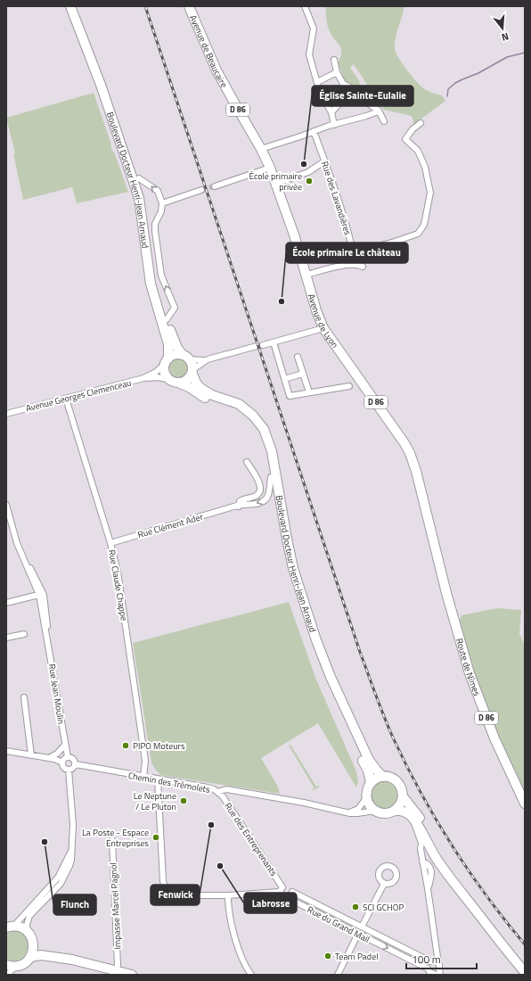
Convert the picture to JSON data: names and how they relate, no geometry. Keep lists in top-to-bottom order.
{
  "streets": {
    "main road": [
      "Avenue de Beaucaire",
      "D 86",
      "Boulevard Docteur Henri-Jean Arnaud",
      "Avenue de Lyon",
      "Route de Nîmes"
    ],
    "street": [
      "Rue des Lavandières",
      "Avenue Georges Clemenceau",
      "Rue Clément Ader",
      "Rue Claude Chappe",
      "Rue Jean Moulin",
      "Chemin des Trémolets",
      "Rue des Entreprenants",
      "Impasse Marcel Pagnol",
      "Rue du Grand Mail"
    ]
  },
  "crossings": [
    ["Avenue de Beaucaire", "Avenue de Lyon"],
    ["Boulevard Docteur Henri-Jean Arnaud", "Avenue Georges Clemenceau"],
    ["Boulevard Docteur Henri-Jean Arnaud", "Rue Clément Ader"],
    ["Boulevard Docteur Henri-Jean Arnaud", "Chemin des Trémolets"],
    ["Avenue de Lyon", "Route de Nîmes"],
    ["Avenue Georges Clemenceau", "Rue Claude Chappe"],
    ["Rue Clément Ader", "Rue Claude Chappe"],
    ["Rue Claude Chappe", "Chemin des Trémolets"],
    ["Rue Jean Moulin", "Chemin des Trémolets"],
    ["Chemin des Trémolets", "Rue des Entreprenants"],
    ["Rue des Entreprenants", "Rue du Grand Mail"]
  ],
  "places": [
    "Église Sainte-Eulalie",
    "École primaire privée",
    "École primaire Le château",
    "PIPO Moteurs",
    "Le Neptune / Le Pluton",
    "Fenwick",
    "La Poste - Espace Entreprises",
    "Flunch",
    "Labrosse",
    "SCI GCHOP",
    "Team Padel"
  ],
  "scale_bar": "100 m",
  "north": "bottom"
}
